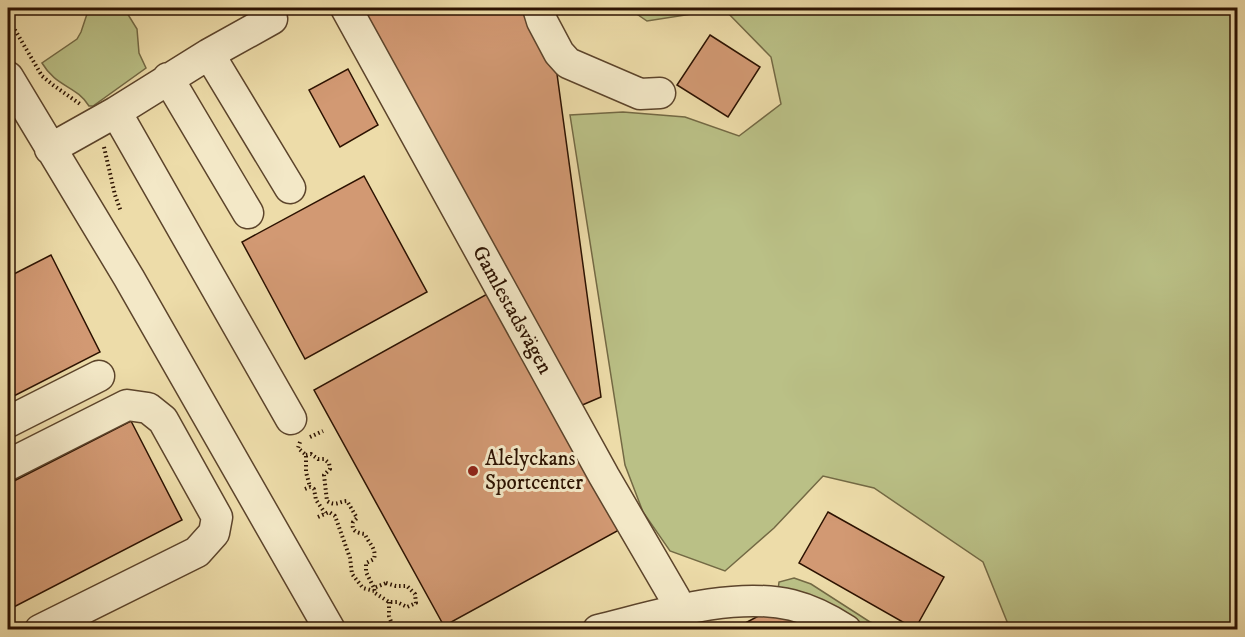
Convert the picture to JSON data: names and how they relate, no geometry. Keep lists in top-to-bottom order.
{
  "streets": {
    "street": ["Gamlestadsvägen"]
  },
  "places": ["Alelyckans Sportcenter"]
}
